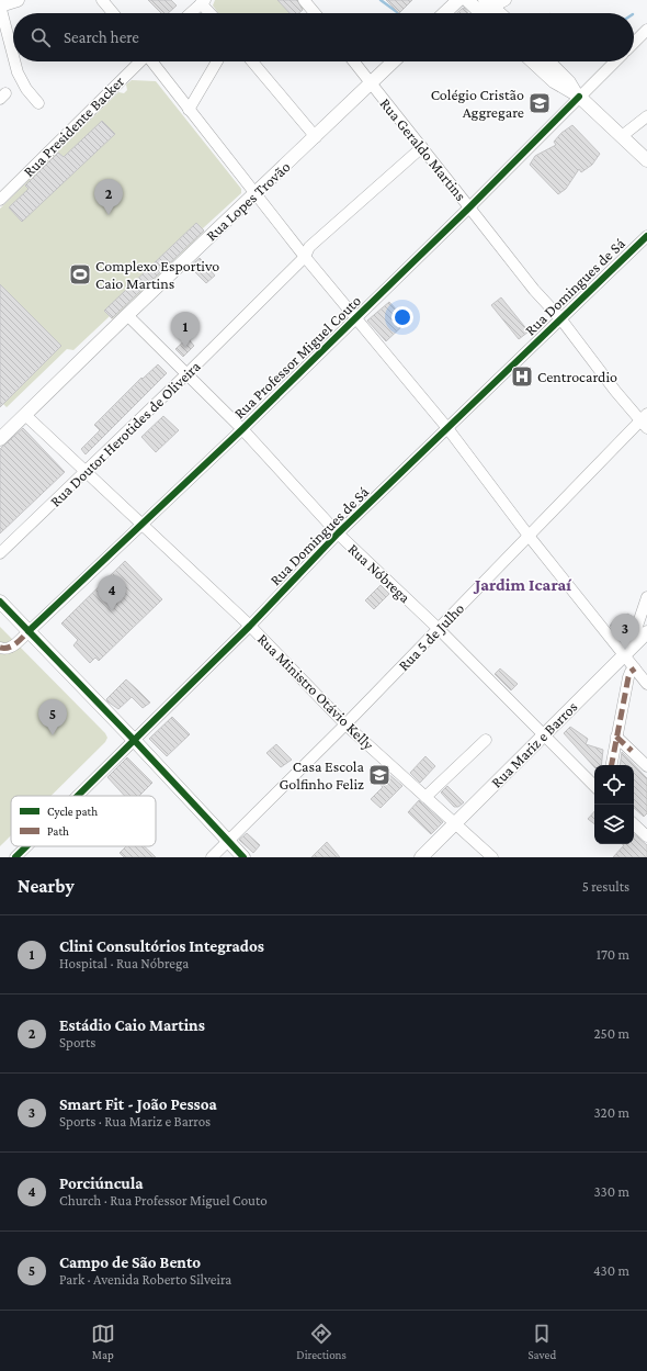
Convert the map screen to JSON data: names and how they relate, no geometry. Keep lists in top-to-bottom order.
{
  "streets": {
    "main road": ["Rua Lopes Trovão", "Rua Mariz e Barros"],
    "street": [
      "Rua Presidente Backer",
      "Rua Geraldo Martins",
      "Rua Domingues de Sá",
      "Rua Professor Miguel Couto",
      "Rua Doutor Herotides de Oliveira",
      "Rua Nóbrega",
      "Rua 5 de Julho",
      "Rua Ministro Otávio Kelly"
    ]
  },
  "crossings": [
    ["Rua Geraldo Martins", "Rua Lopes Trovão"],
    ["Rua Geraldo Martins", "Rua Domingues de Sá"],
    ["Rua Geraldo Martins", "Rua Professor Miguel Couto"],
    ["Rua Geraldo Martins", "Rua Doutor Herotides de Oliveira"],
    ["Rua Geraldo Martins", "Rua 5 de Julho"],
    ["Rua Lopes Trovão", "Rua Nóbrega"],
    ["Rua Lopes Trovão", "Rua Ministro Otávio Kelly"],
    ["Rua Domingues de Sá", "Rua Nóbrega"],
    ["Rua Domingues de Sá", "Rua Ministro Otávio Kelly"],
    ["Rua Professor Miguel Couto", "Rua Nóbrega"],
    ["Rua Professor Miguel Couto", "Rua Ministro Otávio Kelly"],
    ["Rua Doutor Herotides de Oliveira", "Rua Nóbrega"],
    ["Rua Doutor Herotides de Oliveira", "Rua Ministro Otávio Kelly"],
    ["Rua Nóbrega", "Rua 5 de Julho"],
    ["Rua Nóbrega", "Rua Mariz e Barros"],
    ["Rua 5 de Julho", "Rua Ministro Otávio Kelly"],
    ["Rua Ministro Otávio Kelly", "Rua Mariz e Barros"]
  ],
  "districts": ["Jardim Icaraí"],
  "places": {
    "school or university": ["Colégio Cristão Aggregare", "Casa Escola Golfinho Feliz"],
    "sports": ["Complexo Esportivo Caio Martins"],
    "hospital": ["Centrocardio"]
  },
  "legend": ["Cycle path", "Path"],
  "page": {
    "search": "Search here",
    "pins": [
      "2",
      "1",
      "4",
      "3",
      "5"
    ],
    "heading": ["Nearby", "5 results"],
    "list": [
      {
        "mark": "1",
        "name": "Clini Consultórios Integrados",
        "note": "Hospital · Rua Nóbrega",
        "value": "170 m"
      },
      {
        "mark": "2",
        "name": "Estádio Caio Martins",
        "note": "Sports",
        "value": "250 m"
      },
      {
        "mark": "3",
        "name": "Smart Fit - João Pessoa",
        "note": "Sports · Rua Mariz e Barros",
        "value": "320 m"
      },
      {
        "mark": "4",
        "name": "Porciúncula",
        "note": "Church · Rua Professor Miguel Couto",
        "value": "330 m"
      },
      {
        "mark": "5",
        "name": "Campo de São Bento",
        "note": "Park · Avenida Roberto Silveira",
        "value": "430 m"
      }
    ],
    "nav": ["Map", "Directions", "Saved"]
  }
}
